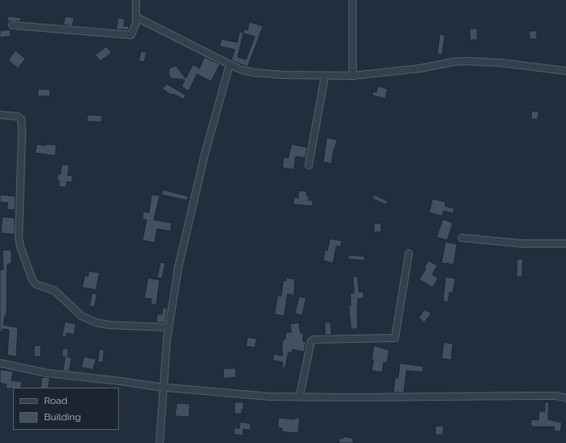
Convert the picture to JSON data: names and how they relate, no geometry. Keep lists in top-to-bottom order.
{
  "legend": ["Road", "Building"]
}
